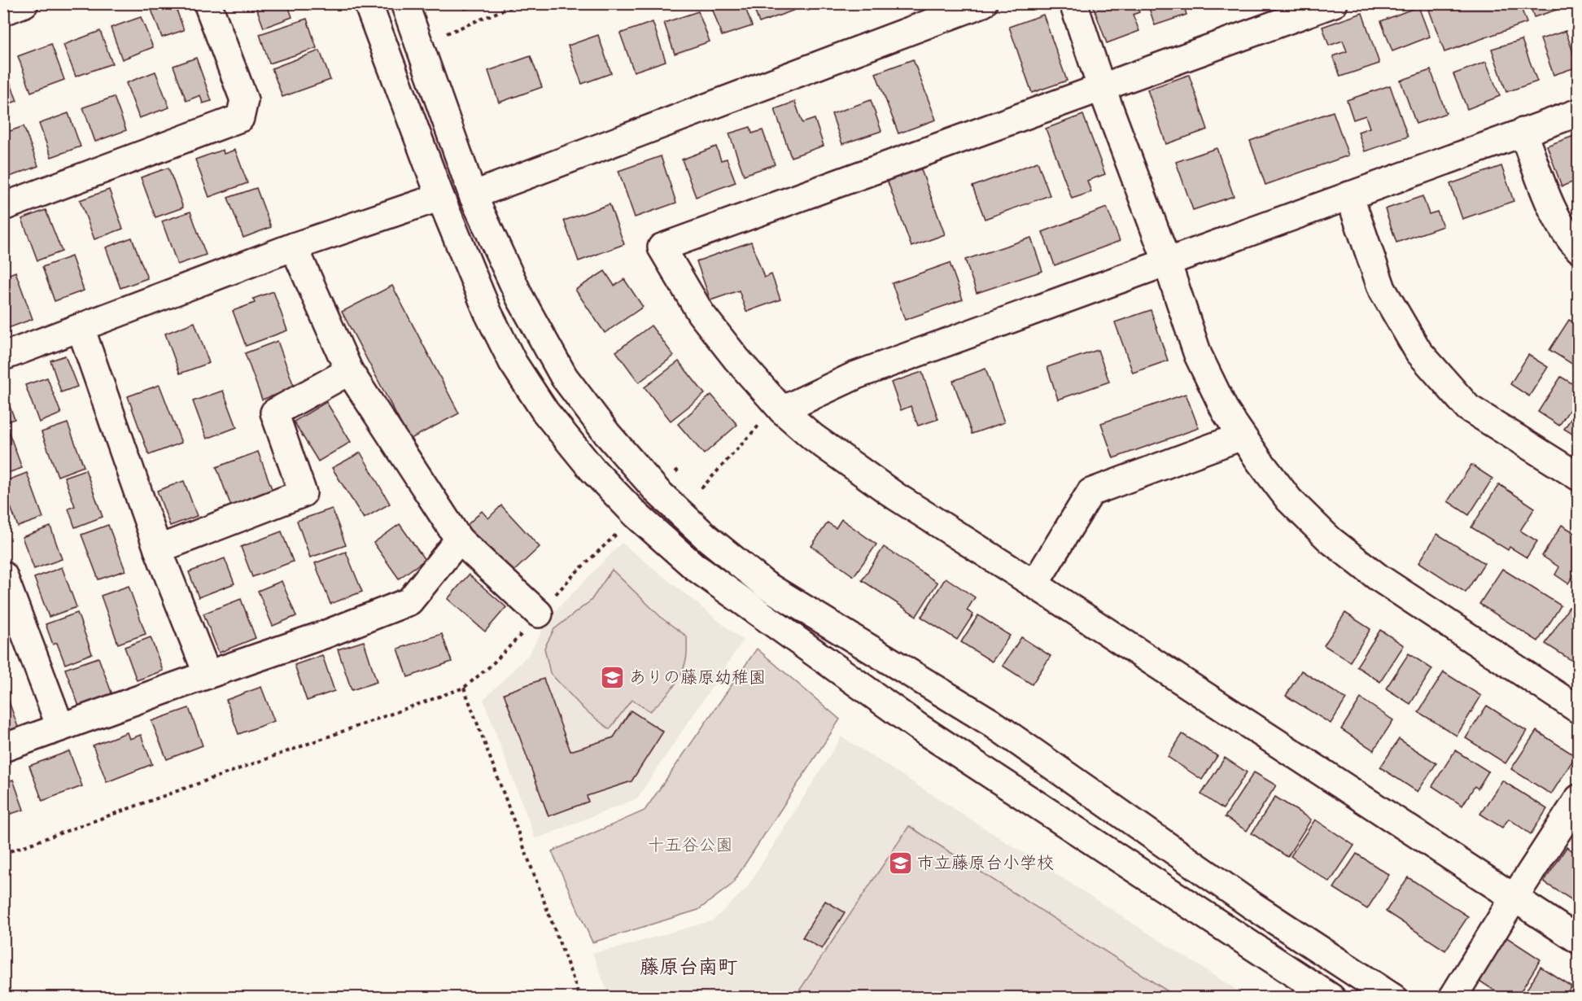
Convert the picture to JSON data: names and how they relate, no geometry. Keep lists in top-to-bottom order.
{
  "districts": ["藤原台南町"],
  "parks": ["十五谷公園"],
  "places": {
    "school or university": ["ありの藤原幼稚園", "市立藤原台小学校"]
  }
}
